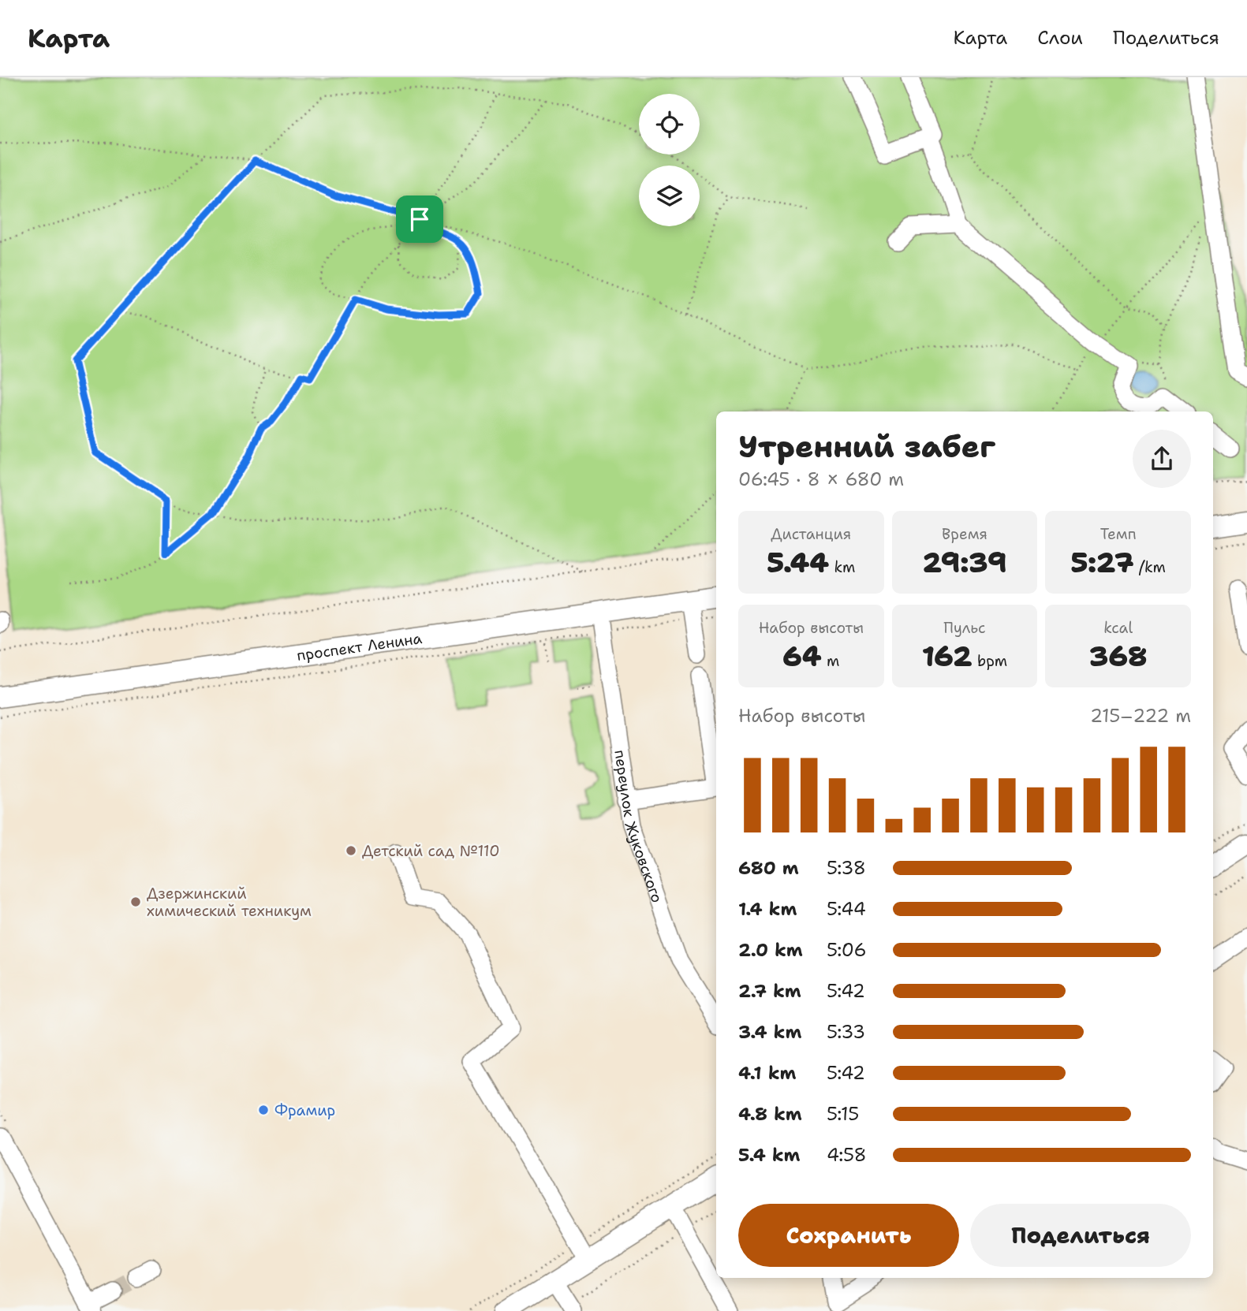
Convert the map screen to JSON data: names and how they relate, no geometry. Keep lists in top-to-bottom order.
{
  "streets": {
    "main road": ["проспект Ленина"],
    "street": ["переулок Жуковского"]
  },
  "crossings": [
    ["проспект Ленина", "переулок Жуковского"]
  ],
  "places": ["Детский сад №110", "Дзержинский химический техникум", "Фрамир"],
  "page": {
    "header": "Карта",
    "nav": ["Карта", "Слои", "Поделиться"],
    "heading": ["Утренний забег", "06:45 · 8 × 680 m"],
    "stats": [
      ["Дистанция", "5.44 km"],
      ["Время", "29:39"],
      ["Темп", "5:27 /km"],
      ["Набор высоты", "64 m"],
      ["Пульс", "162 bpm"],
      ["kcal", "368"]
    ],
    "chart": ["Набор высоты", "215–222 m"],
    "list": [
      {
        "name": "680 m",
        "note": "5:38"
      },
      {
        "name": "1.4 km",
        "note": "5:44"
      },
      {
        "name": "2.0 km",
        "note": "5:06"
      },
      {
        "name": "2.7 km",
        "note": "5:42"
      },
      {
        "name": "3.4 km",
        "note": "5:33"
      },
      {
        "name": "4.1 km",
        "note": "5:42"
      },
      {
        "name": "4.8 km",
        "note": "5:15"
      },
      {
        "name": "5.4 km",
        "note": "4:58"
      }
    ],
    "buttons": ["Сохранить", "Поделиться"]
  }
}
